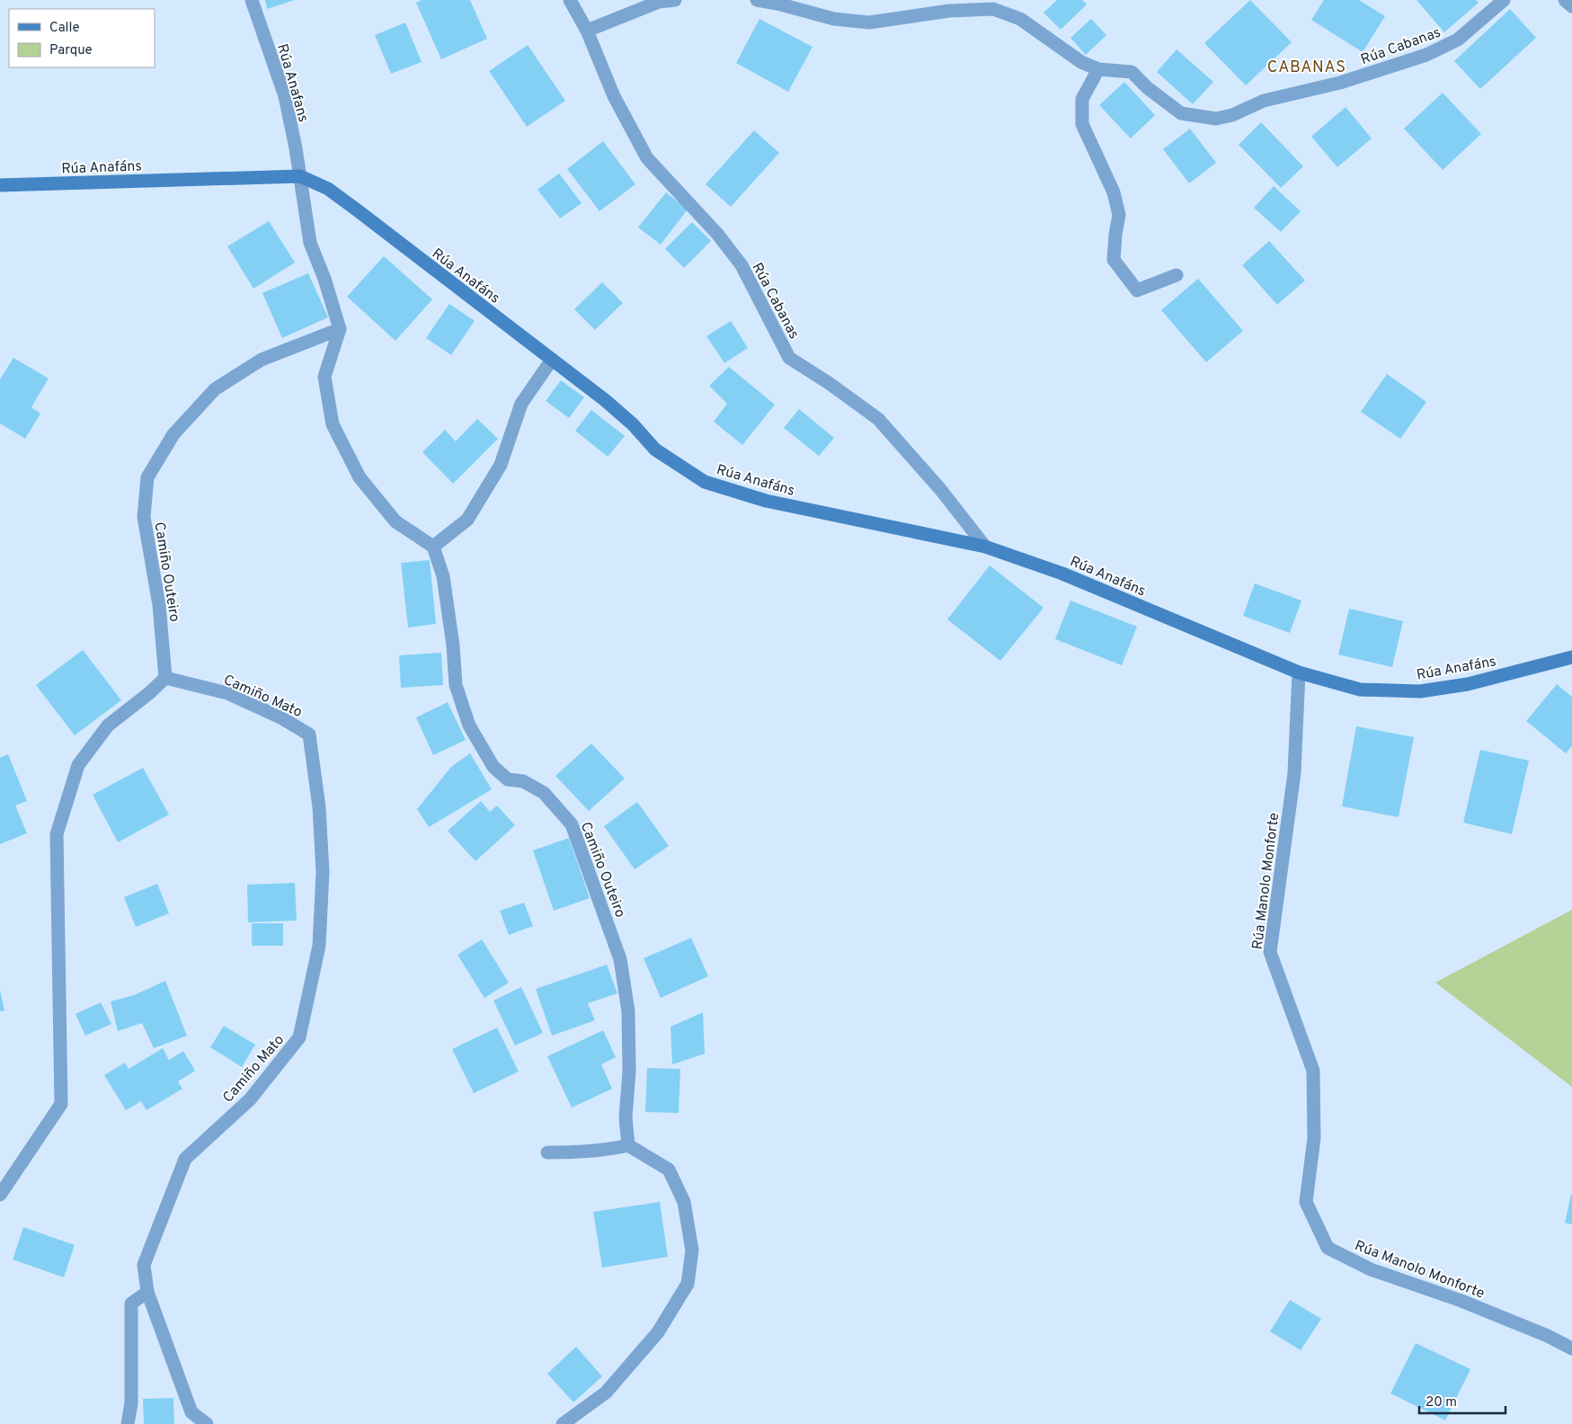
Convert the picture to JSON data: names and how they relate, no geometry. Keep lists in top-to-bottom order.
{
  "streets": {
    "street": [
      "Rúa Cabanas",
      "Rúa Anafans",
      "Rúa Anafáns",
      "Camiño Outeiro",
      "Camiño Mato",
      "Rúa Manolo Monforte"
    ]
  },
  "crossings": [
    ["Rúa Cabanas", "Rúa Anafáns"],
    ["Rúa Anafans", "Rúa Anafáns"],
    ["Rúa Anafáns", "Rúa Manolo Monforte"],
    ["Camiño Outeiro", "Camiño Mato"]
  ],
  "districts": ["CABANAS"],
  "legend": ["Calle", "Parque"],
  "scale_bar": "20 m"
}
